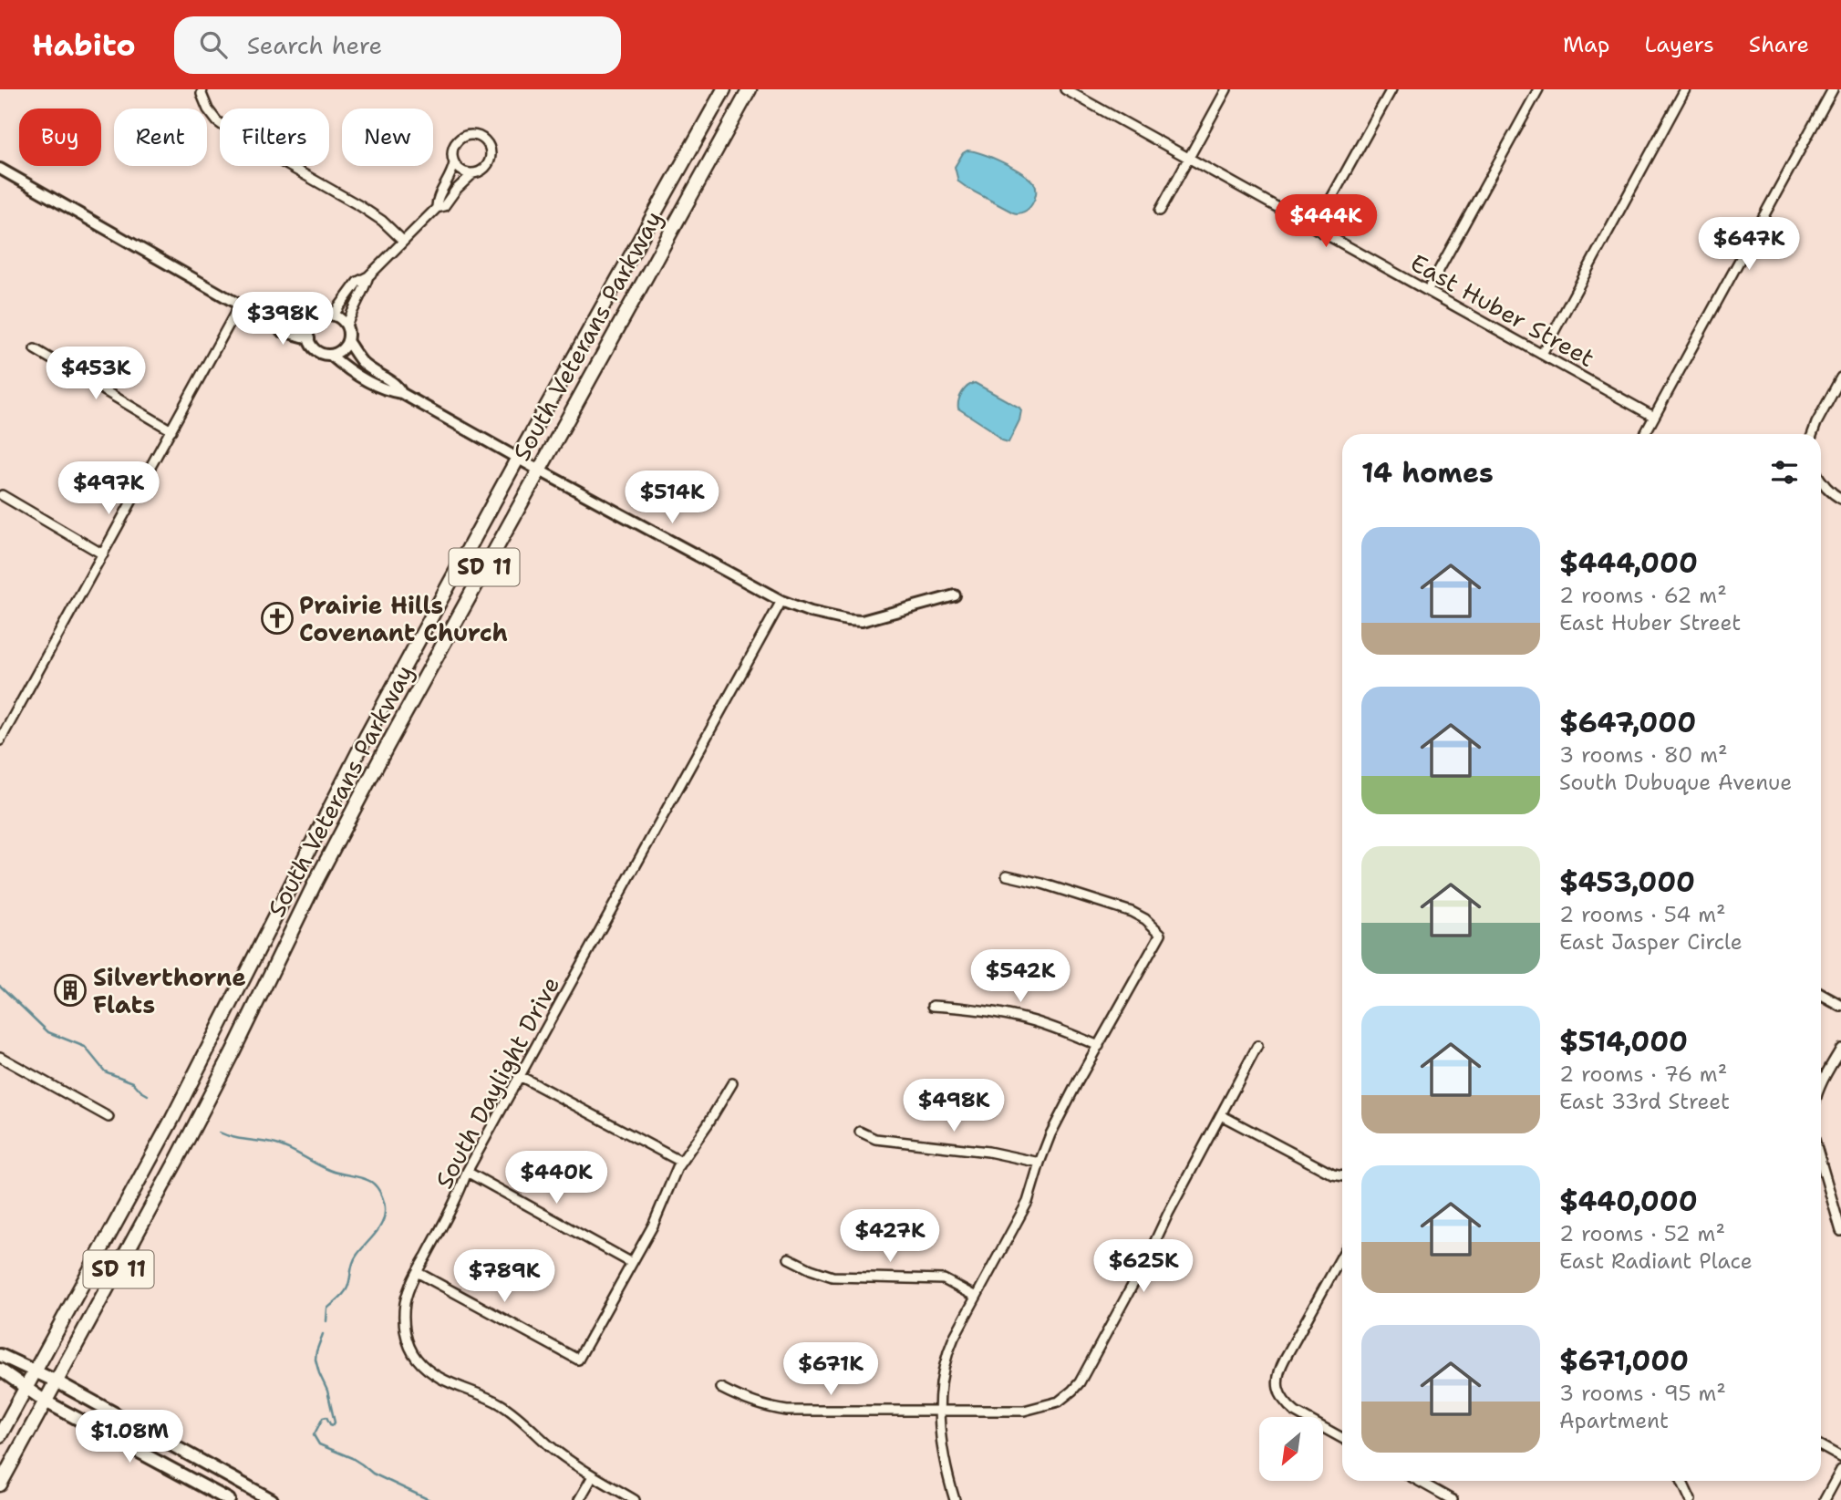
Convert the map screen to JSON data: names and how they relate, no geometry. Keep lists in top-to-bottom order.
{
  "streets": {
    "highway": ["South Veterans Parkway", "SD 11"],
    "street": ["East Huber Street", "South Daylight Drive"]
  },
  "places": {
    "church": ["Prairie Hills Covenant Church"],
    "building": ["Silverthorne Flats"]
  },
  "north": "bottom left",
  "page": {
    "header": "Habito",
    "search": "Search here",
    "nav": ["Map", "Layers", "Share"],
    "chip": [
      "Buy",
      "Rent",
      "Filters",
      "New"
    ],
    "price": [
      "$444K",
      "$647K",
      "$398K",
      "$453K",
      "$497K",
      "$514K",
      "$542K",
      "$498K",
      "$440K",
      "$427K",
      "$625K",
      "$789K",
      "$671K",
      "$1.08M"
    ],
    "heading": "14 homes",
    "list": [
      {
        "name": "$444,000",
        "note": "2 rooms · 62 m² · East Huber Street"
      },
      {
        "name": "$647,000",
        "note": "3 rooms · 80 m² · South Dubuque Avenue"
      },
      {
        "name": "$453,000",
        "note": "2 rooms · 54 m² · East Jasper Circle"
      },
      {
        "name": "$514,000",
        "note": "2 rooms · 76 m² · East 33rd Street"
      },
      {
        "name": "$440,000",
        "note": "2 rooms · 52 m² · East Radiant Place"
      },
      {
        "name": "$671,000",
        "note": "3 rooms · 95 m² · Apartment"
      }
    ]
  }
}
